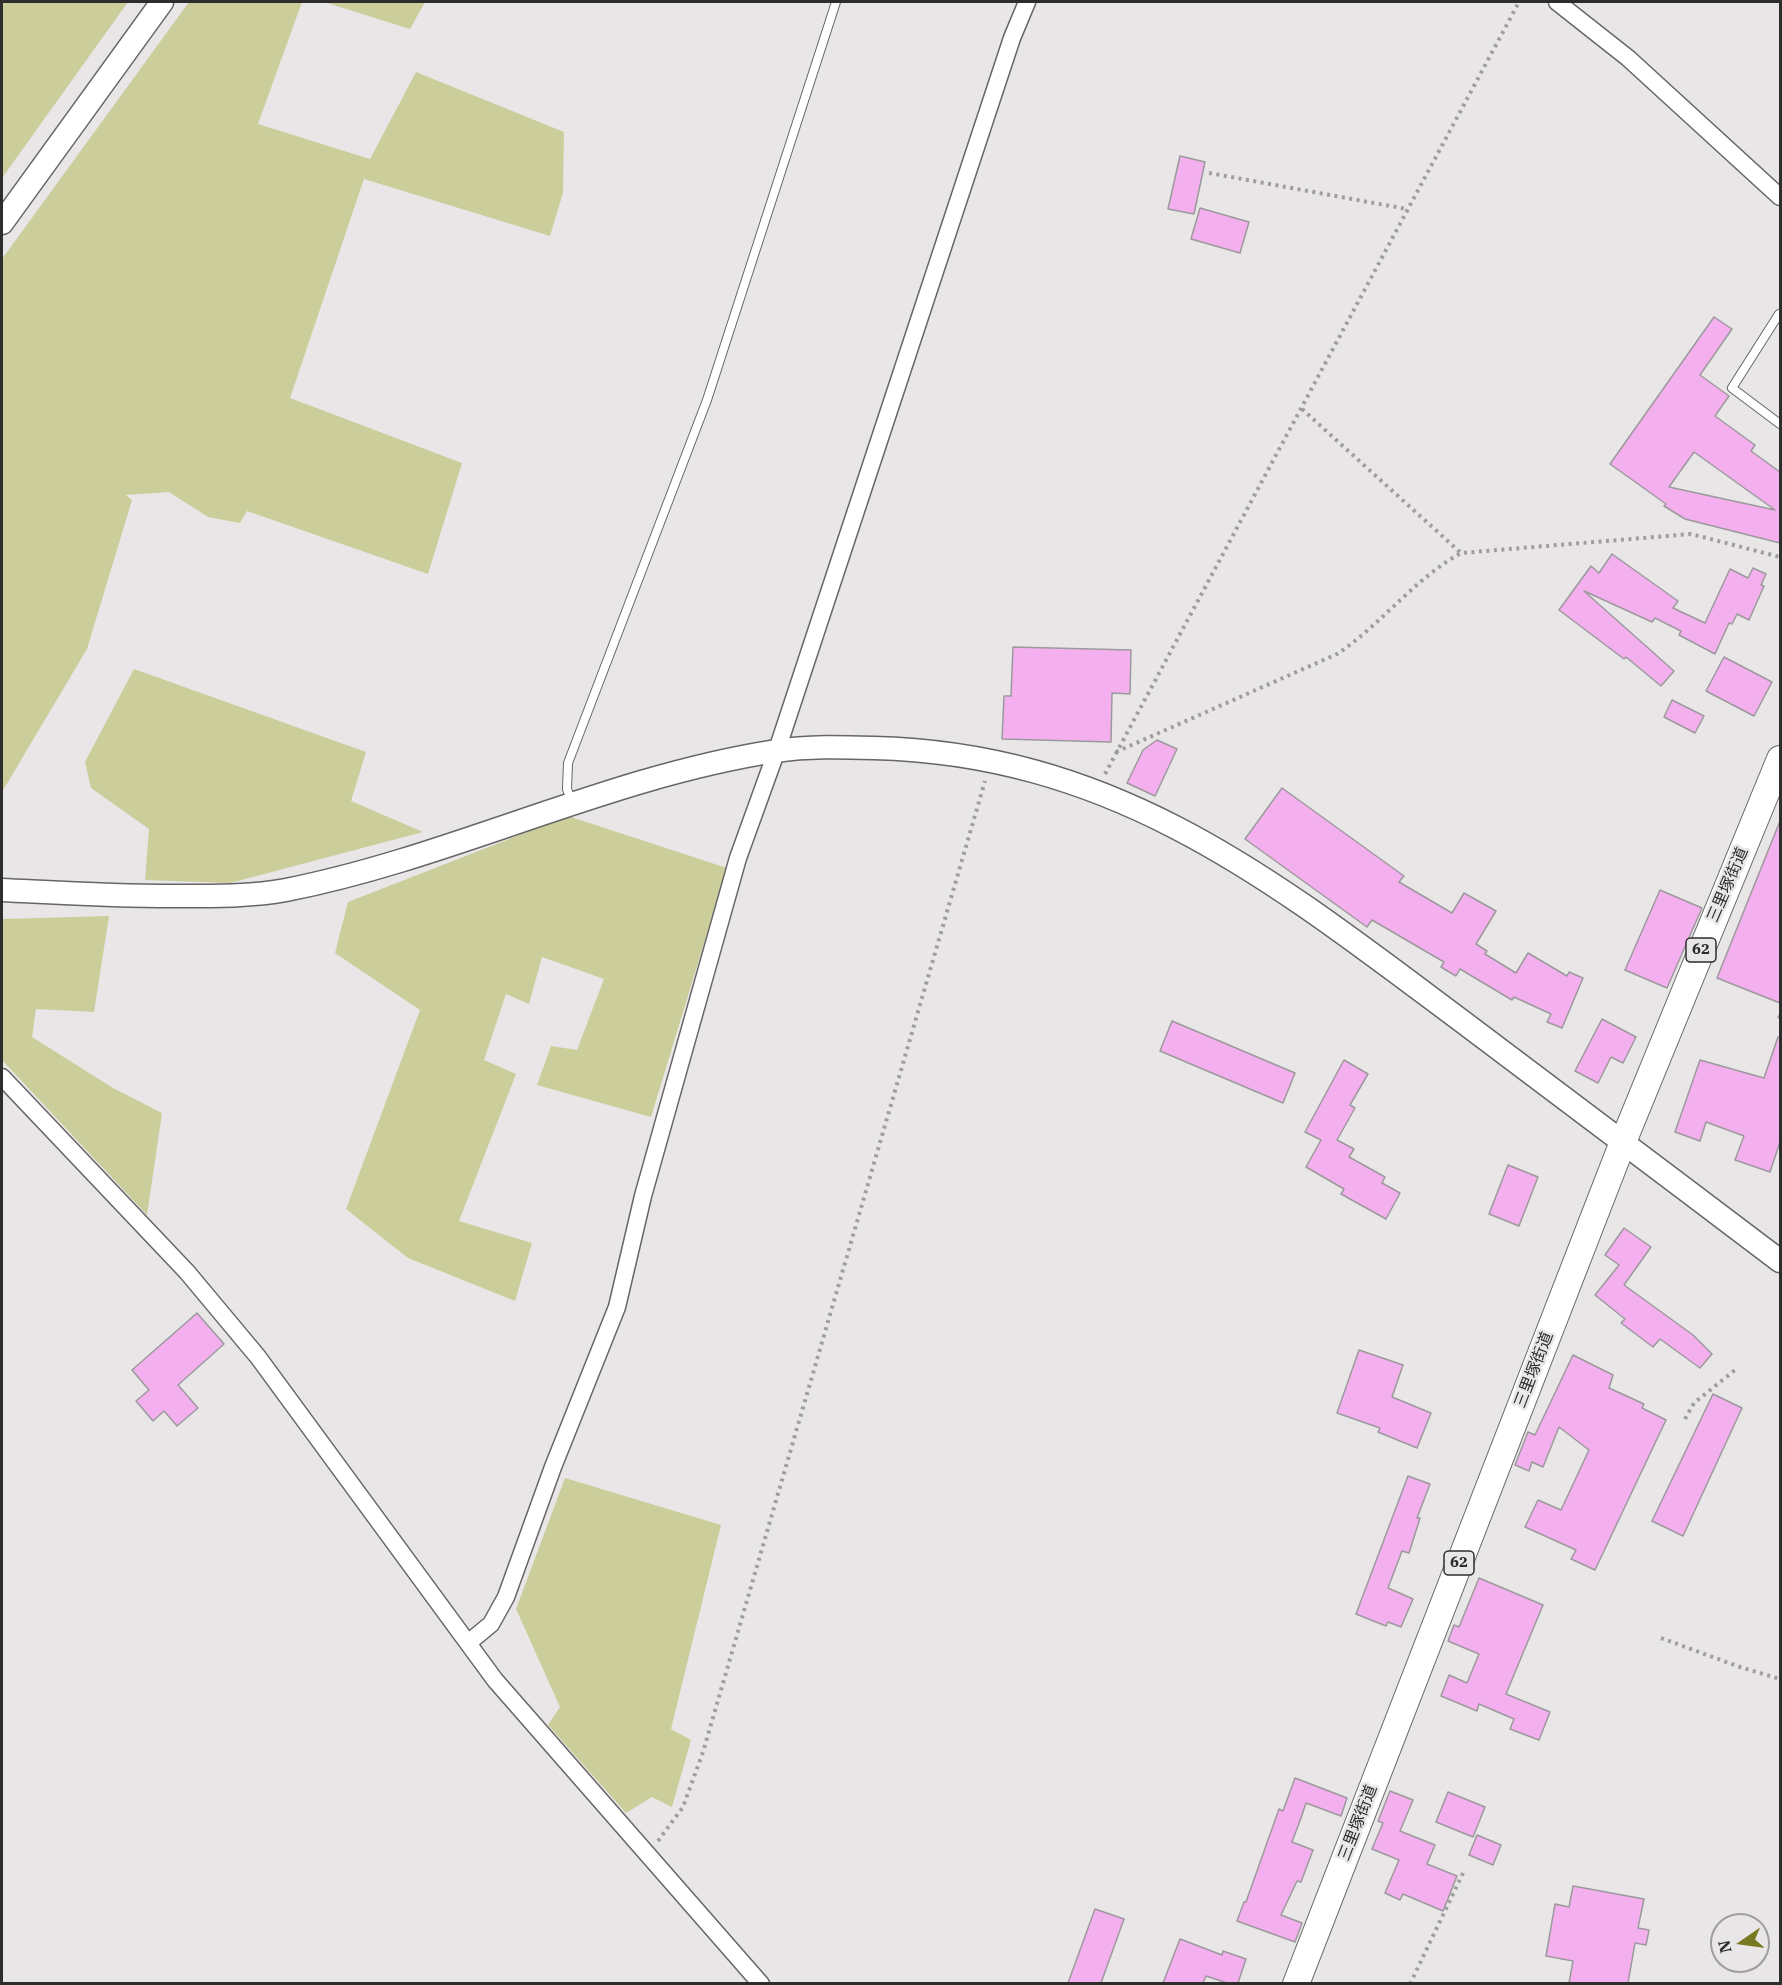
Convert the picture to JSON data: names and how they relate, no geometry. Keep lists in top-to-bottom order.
{
  "streets": {
    "main road": ["三里塚街道", "62"]
  },
  "north": "left"
}
